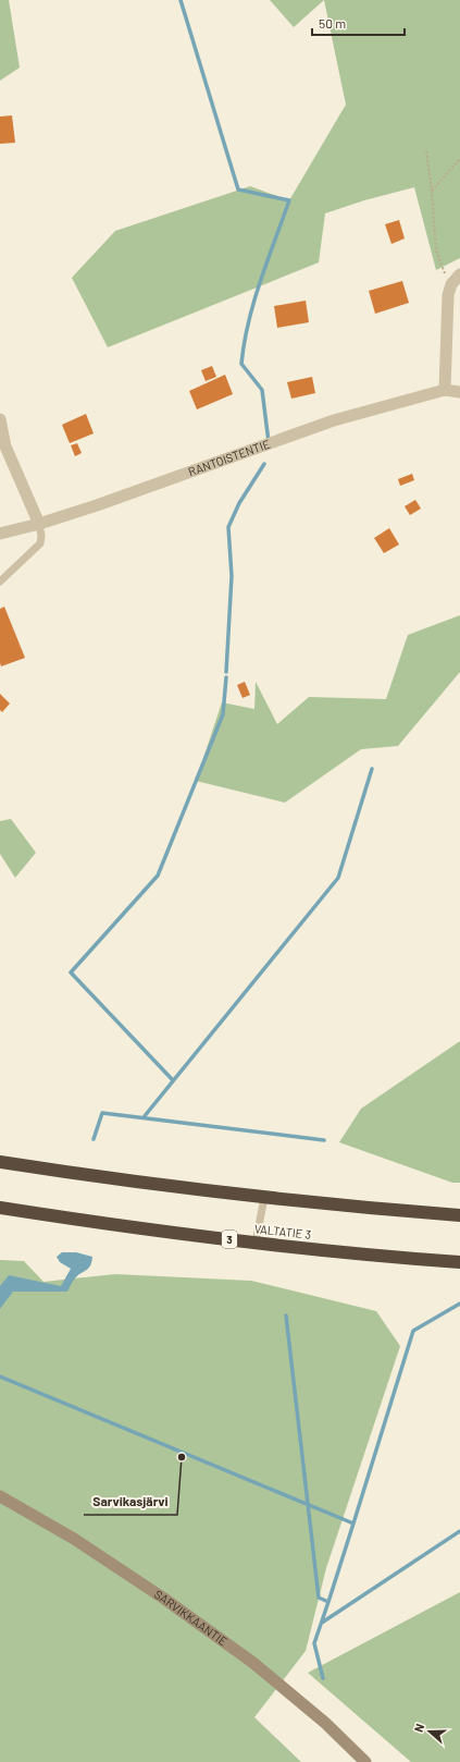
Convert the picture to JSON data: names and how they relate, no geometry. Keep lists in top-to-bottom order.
{
  "streets": {
    "highway": ["VALTATIE 3", "3"],
    "main road": ["SARVIKKAANTIE"],
    "street": ["RANTOISTENTIE"]
  },
  "places": ["Sarvikasjärvi"],
  "scale_bar": "50 m",
  "north": "left"
}
